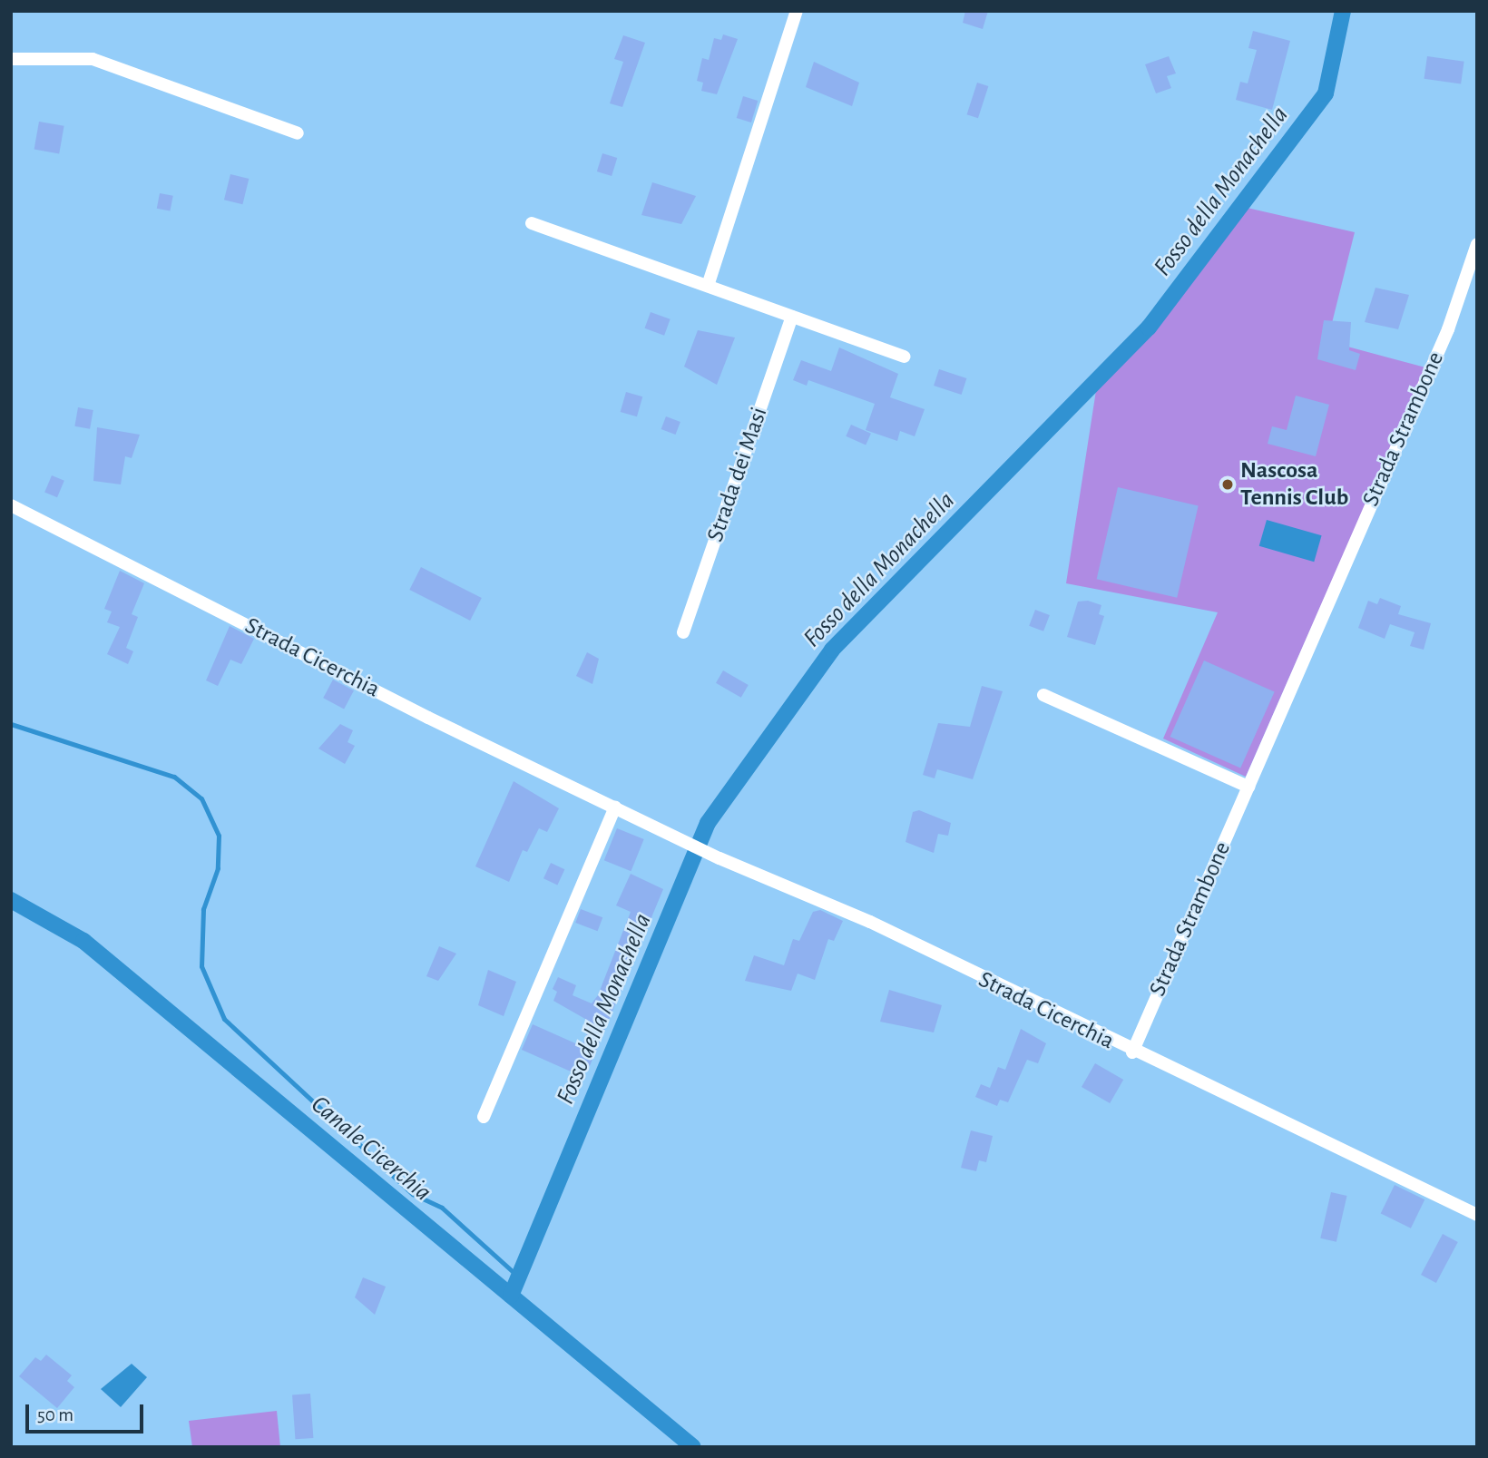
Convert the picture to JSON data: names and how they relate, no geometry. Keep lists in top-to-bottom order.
{
  "streets": {
    "street": ["Strada Strambone", "Strada dei Masi", "Strada Cicerchia"]
  },
  "crossings": [
    ["Strada Strambone", "Strada Cicerchia"]
  ],
  "water": ["Fosso della Monachella", "Canale Cicerchia"],
  "places": ["Nascosa Tennis Club"],
  "scale_bar": "50 m"
}
